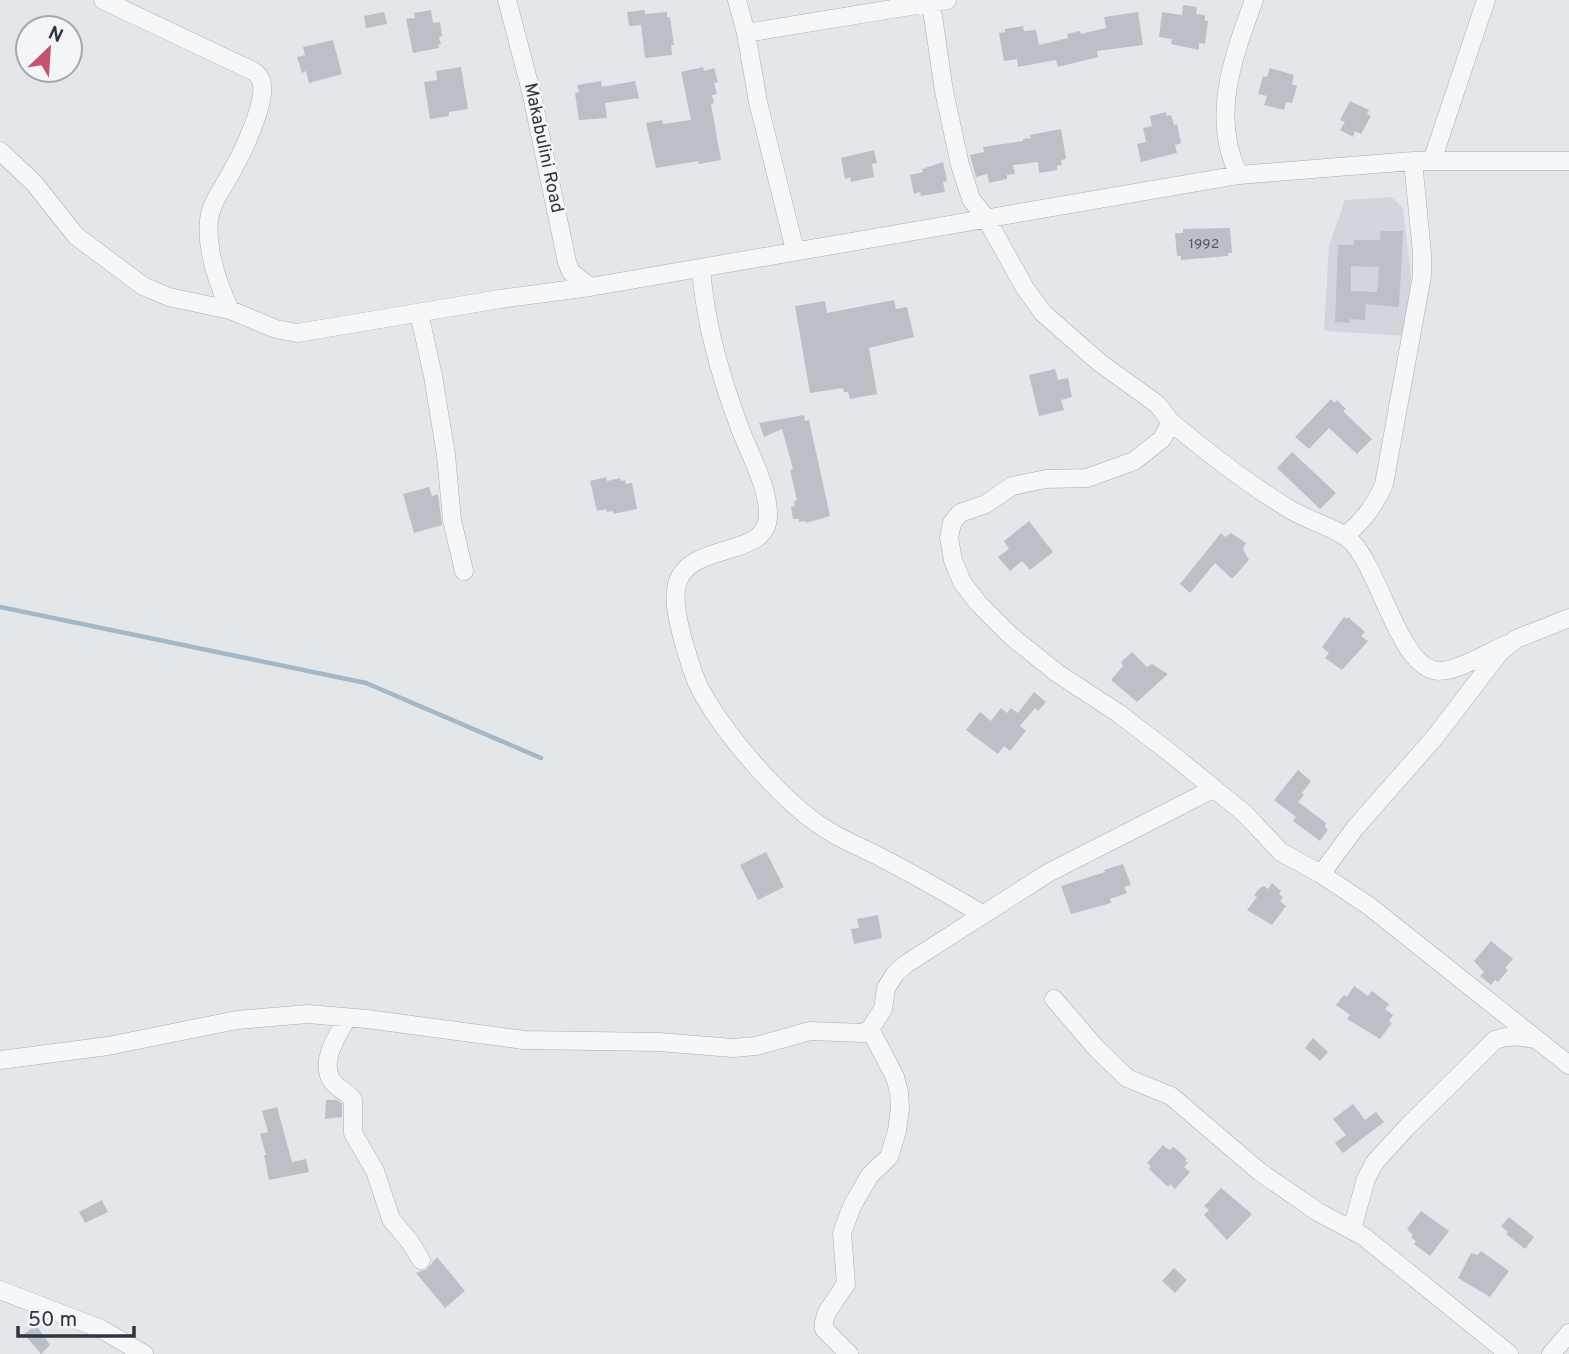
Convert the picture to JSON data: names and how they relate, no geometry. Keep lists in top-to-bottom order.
{
  "streets": {
    "street": ["Makabulini Road"]
  },
  "house_numbers": ["1992"],
  "scale_bar": "50 m",
  "north": "top right"
}
